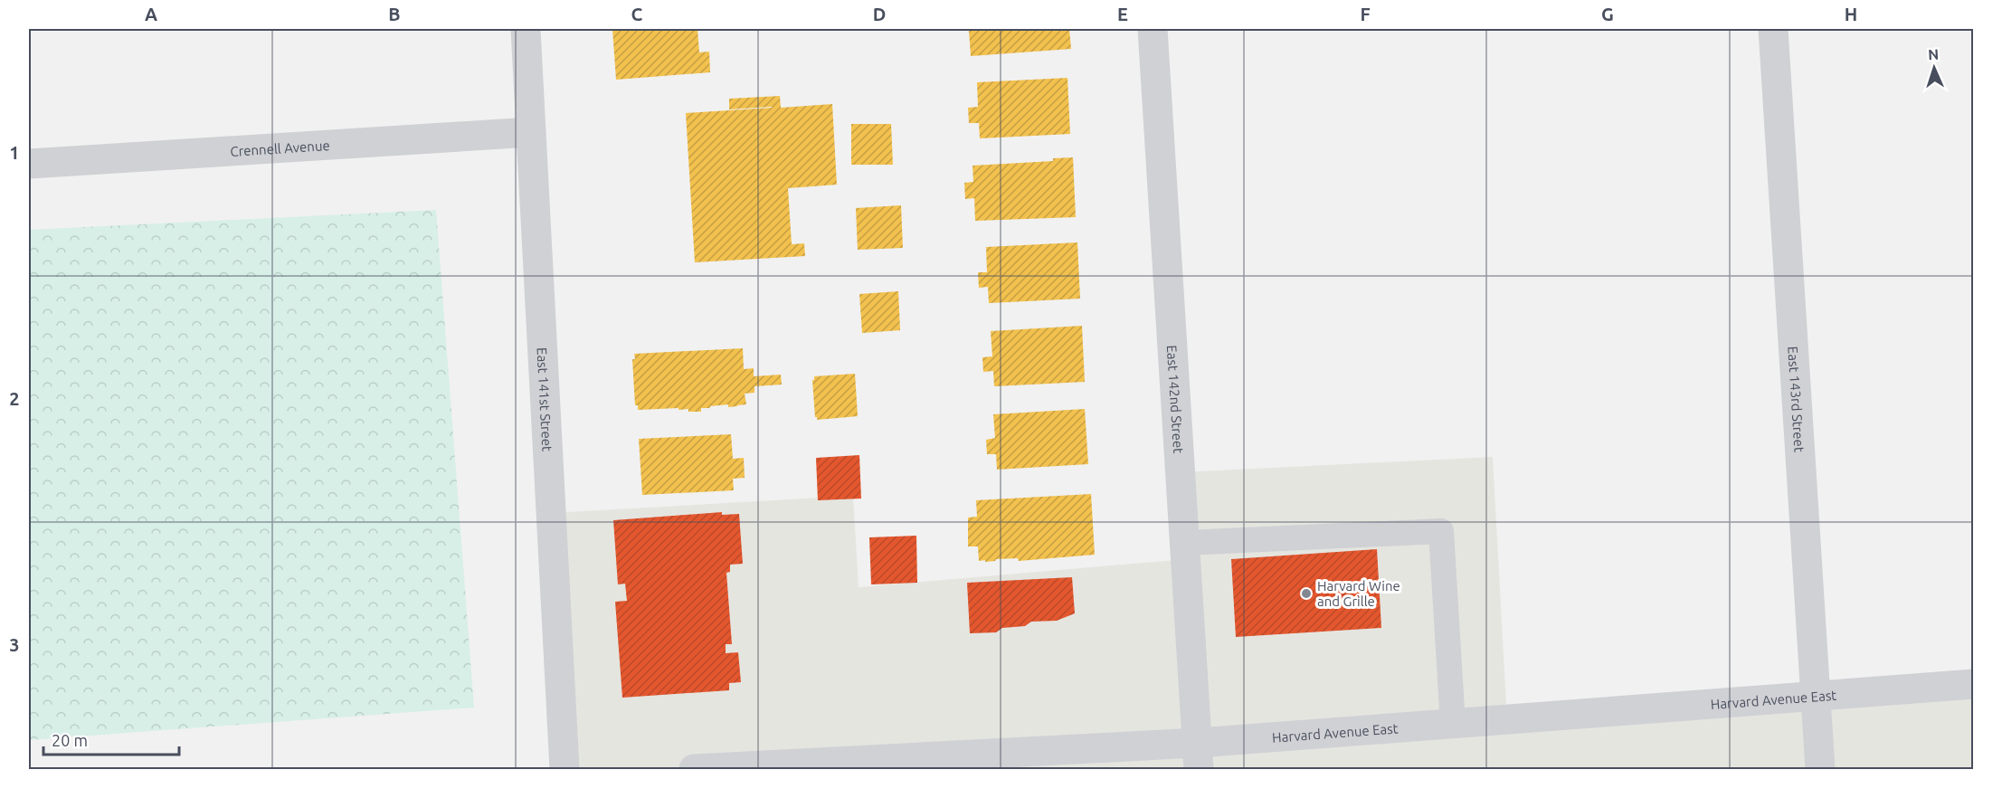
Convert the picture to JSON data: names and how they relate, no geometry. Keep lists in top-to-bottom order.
{
  "streets": {
    "main road": ["Harvard Avenue East"],
    "street": [
      "Crennell Avenue",
      "East 141st Street",
      "East 142nd Street",
      "East 143rd Street"
    ]
  },
  "crossings": [
    ["Crennell Avenue", "East 141st Street"],
    ["East 142nd Street", "Harvard Avenue East"],
    ["East 143rd Street", "Harvard Avenue East"]
  ],
  "places": ["Harvard Wine and Grille"],
  "scale_bar": "20 m",
  "north": "top",
  "grid": {
    "columns": [
      "A",
      "B",
      "C",
      "D",
      "E",
      "F",
      "G",
      "H"
    ],
    "rows": ["1", "2", "3"]
  }
}
